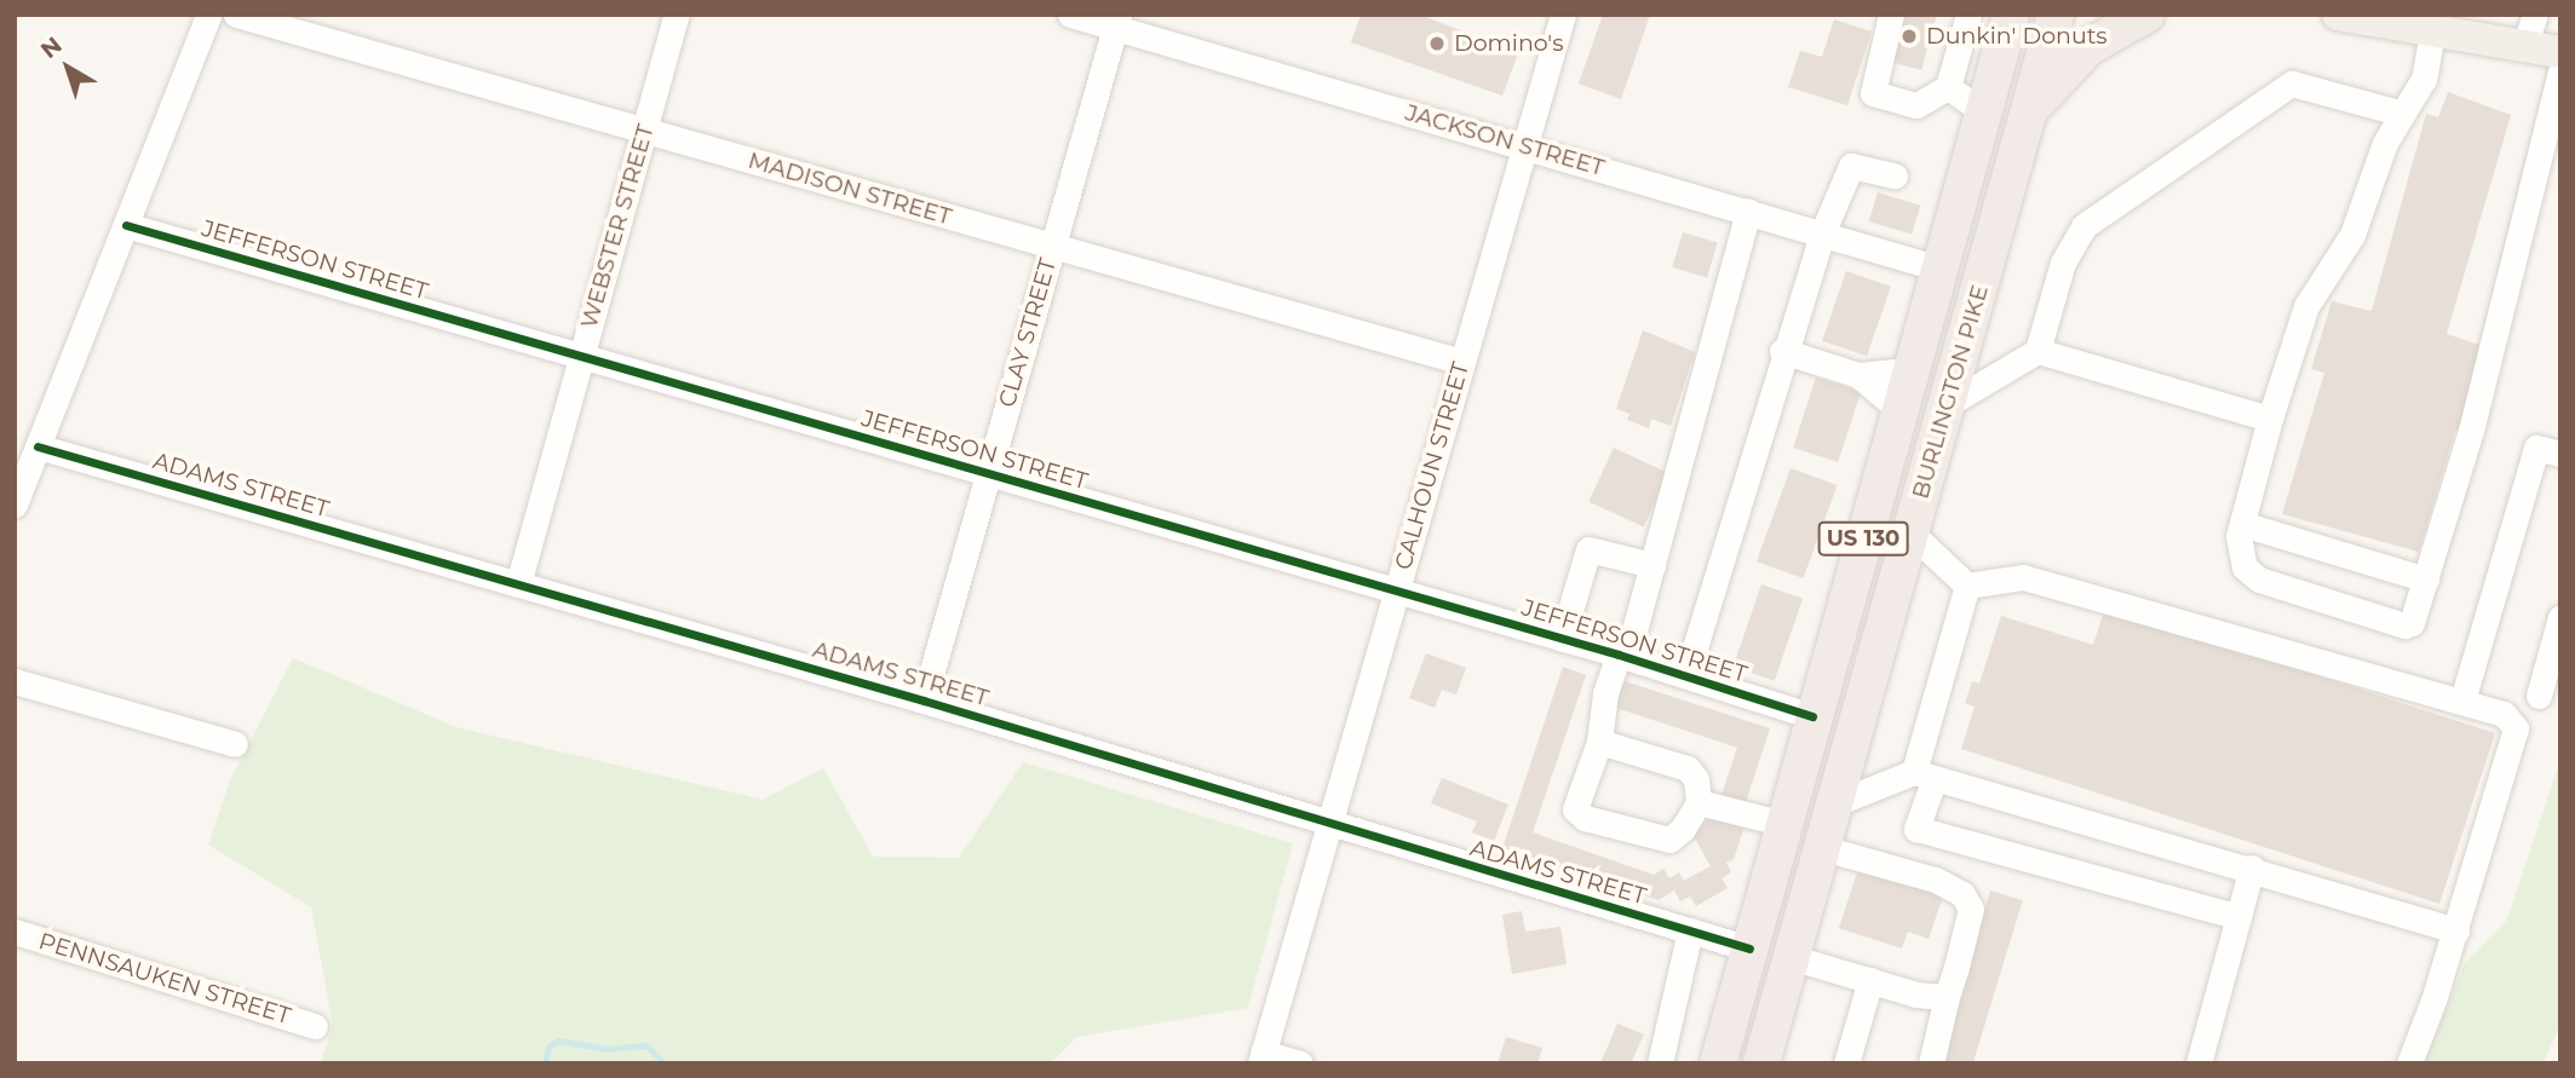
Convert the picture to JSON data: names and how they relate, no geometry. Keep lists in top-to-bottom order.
{
  "streets": {
    "highway": ["BURLINGTON PIKE", "US 130"],
    "street": [
      "JACKSON STREET",
      "MADISON STREET",
      "WEBSTER STREET",
      "JEFFERSON STREET",
      "CLAY STREET",
      "CALHOUN STREET",
      "ADAMS STREET",
      "PENNSAUKEN STREET"
    ]
  },
  "crossings": [
    ["JACKSON STREET", "CLAY STREET"],
    ["JACKSON STREET", "BURLINGTON PIKE"],
    ["JACKSON STREET", "CALHOUN STREET"],
    ["MADISON STREET", "WEBSTER STREET"],
    ["MADISON STREET", "CLAY STREET"],
    ["MADISON STREET", "CALHOUN STREET"],
    ["WEBSTER STREET", "JEFFERSON STREET"],
    ["WEBSTER STREET", "ADAMS STREET"],
    ["JEFFERSON STREET", "CLAY STREET"],
    ["JEFFERSON STREET", "BURLINGTON PIKE"],
    ["JEFFERSON STREET", "CALHOUN STREET"],
    ["CLAY STREET", "ADAMS STREET"],
    ["BURLINGTON PIKE", "ADAMS STREET"],
    ["CALHOUN STREET", "ADAMS STREET"]
  ],
  "places": ["Dunkin' Donuts", "Domino's"],
  "north": "top left"
}
